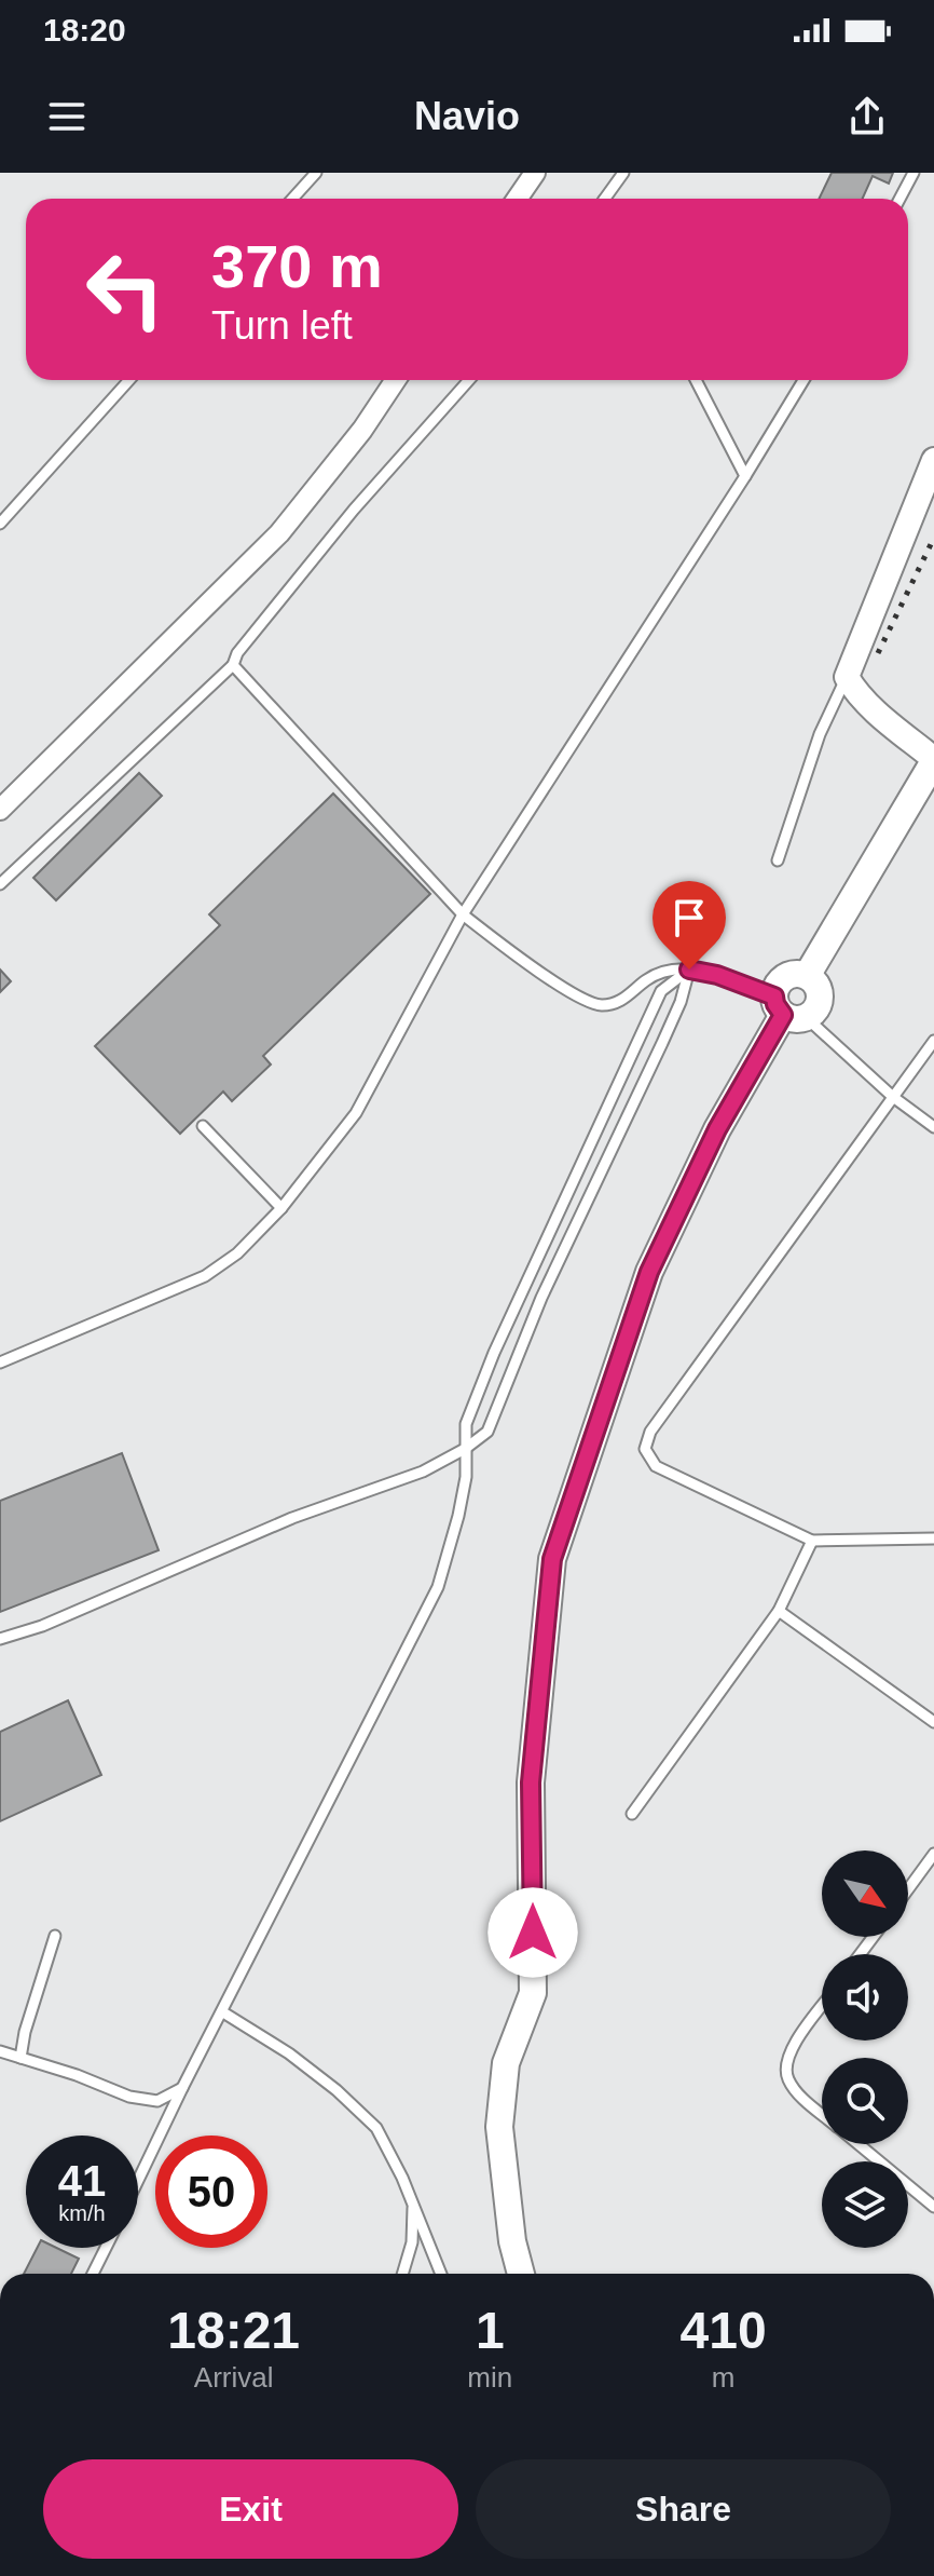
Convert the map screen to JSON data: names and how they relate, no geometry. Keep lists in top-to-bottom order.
{
  "north": "bottom right",
  "page": {
    "status": "18:20",
    "header": "Navio",
    "turn": ["370 m", "Turn left"],
    "speed": "41 km/h",
    "limit": "50",
    "eta": [
      "18:21",
      "Arrival",
      "1",
      "min",
      "410",
      "m"
    ],
    "buttons": ["Exit", "Share"]
  }
}
